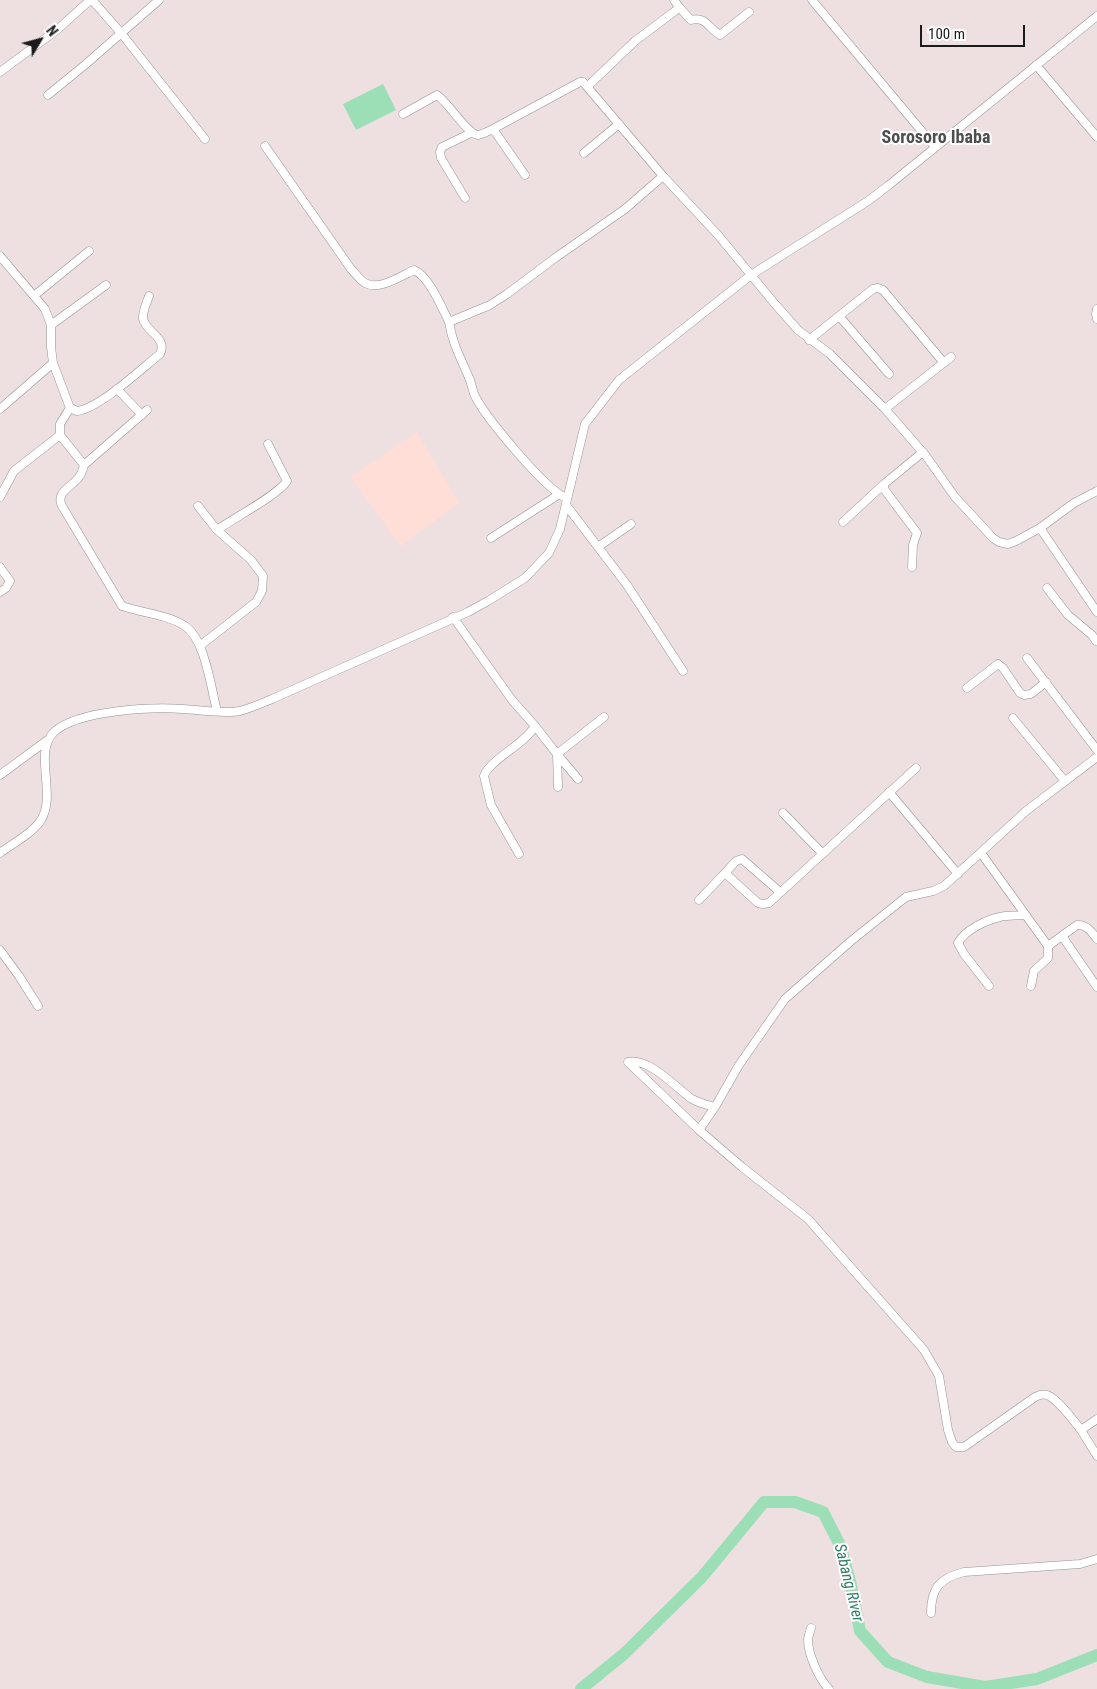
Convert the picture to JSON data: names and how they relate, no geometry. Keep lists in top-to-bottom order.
{
  "districts": ["Sorosoro Ibaba"],
  "water": ["Sabang River"],
  "scale_bar": "100 m",
  "north": "top right"
}
